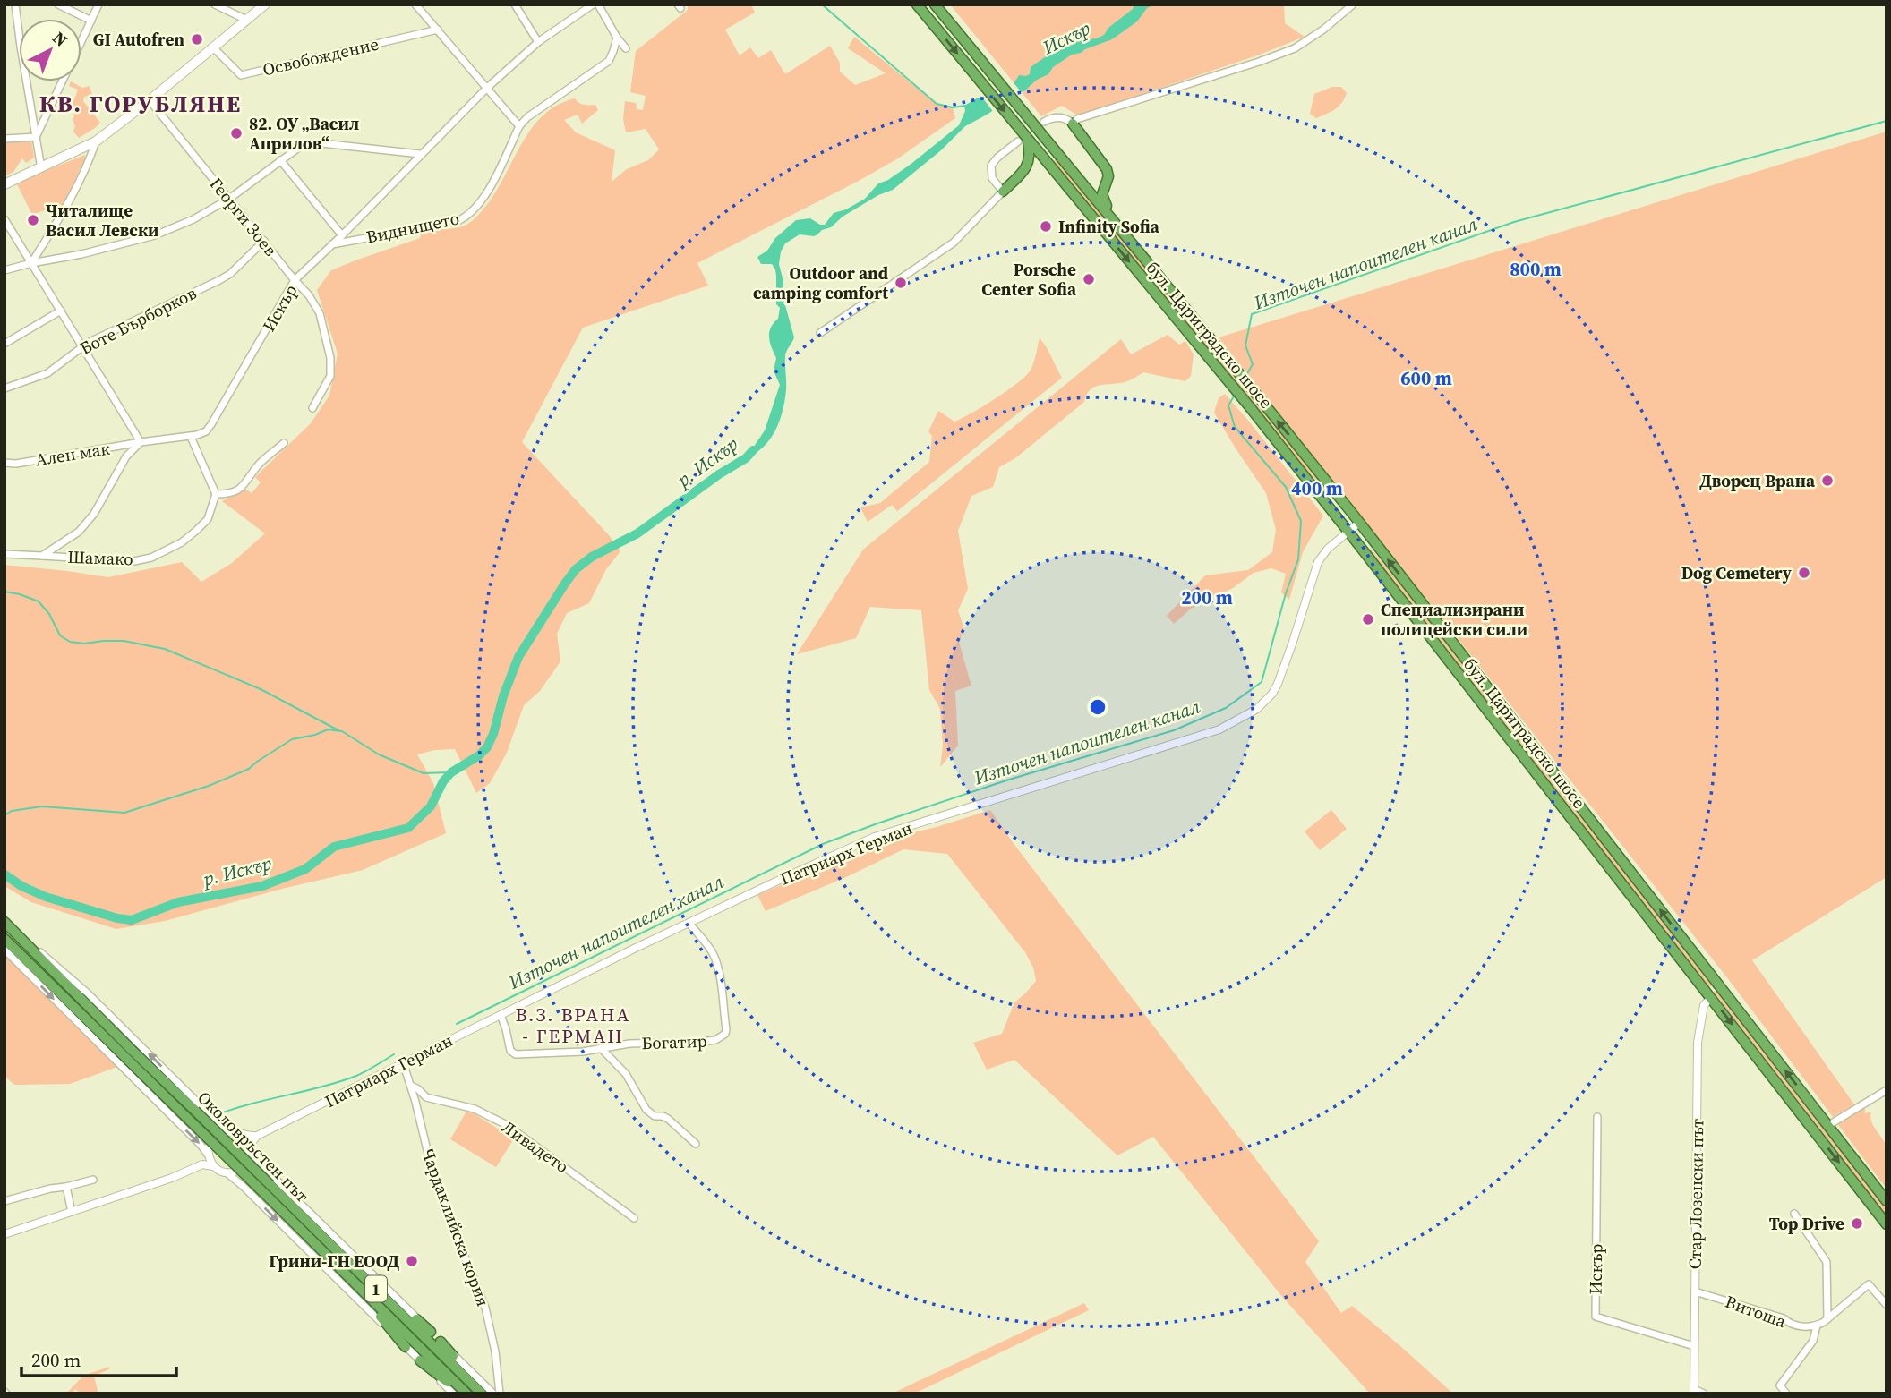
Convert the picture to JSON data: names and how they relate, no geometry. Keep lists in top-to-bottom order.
{
  "streets": {
    "highway": ["бул. Цариградско шосе", "Околовръстен път", "1"],
    "street": [
      "Освобождение",
      "Георги Зоев",
      "Виднището",
      "Искър",
      "Боте Бърборков",
      "Ален мак",
      "Шамако",
      "Патриарх Герман",
      "Богатир",
      "Ливадето",
      "Стар Лозенски път",
      "Чардаклийска кория",
      "Витоша"
    ]
  },
  "crossings": [
    ["Георги Зоев", "Искър"],
    ["Георги Зоев", "Боте Бърборков"],
    ["Виднището", "Искър"],
    ["Искър", "Стар Лозенски път"],
    ["бул. Цариградско шосе", "Патриарх Герман"],
    ["бул. Цариградско шосе", "Стар Лозенски път"],
    ["Патриарх Герман", "Богатир"],
    ["Патриарх Герман", "Чардаклийска кория"],
    ["Ливадето", "Чардаклийска кория"],
    ["Стар Лозенски път", "Витоша"]
  ],
  "districts": ["КВ. ГОРУБЛЯНЕ", "В.З. ВРАНА - ГЕРМАН"],
  "water": ["Искър", "Източен напоителен канал", "р. Искър"],
  "places": [
    "GI Autofren",
    "82. ОУ „Васил Априлов“",
    "Читалище Васил Левски",
    "Infinity Sofia",
    "Porsche Center Sofia",
    "Outdoor and camping comfort",
    "Дворец Врана",
    "Dog Cemetery",
    "Специализирани полицейски сили",
    "Top Drive",
    "Грини-ГН ЕООД"
  ],
  "scale_bar": "200 m",
  "north": "top right",
  "rings": [
    "800 m",
    "600 m",
    "400 m",
    "200 m"
  ]
}
